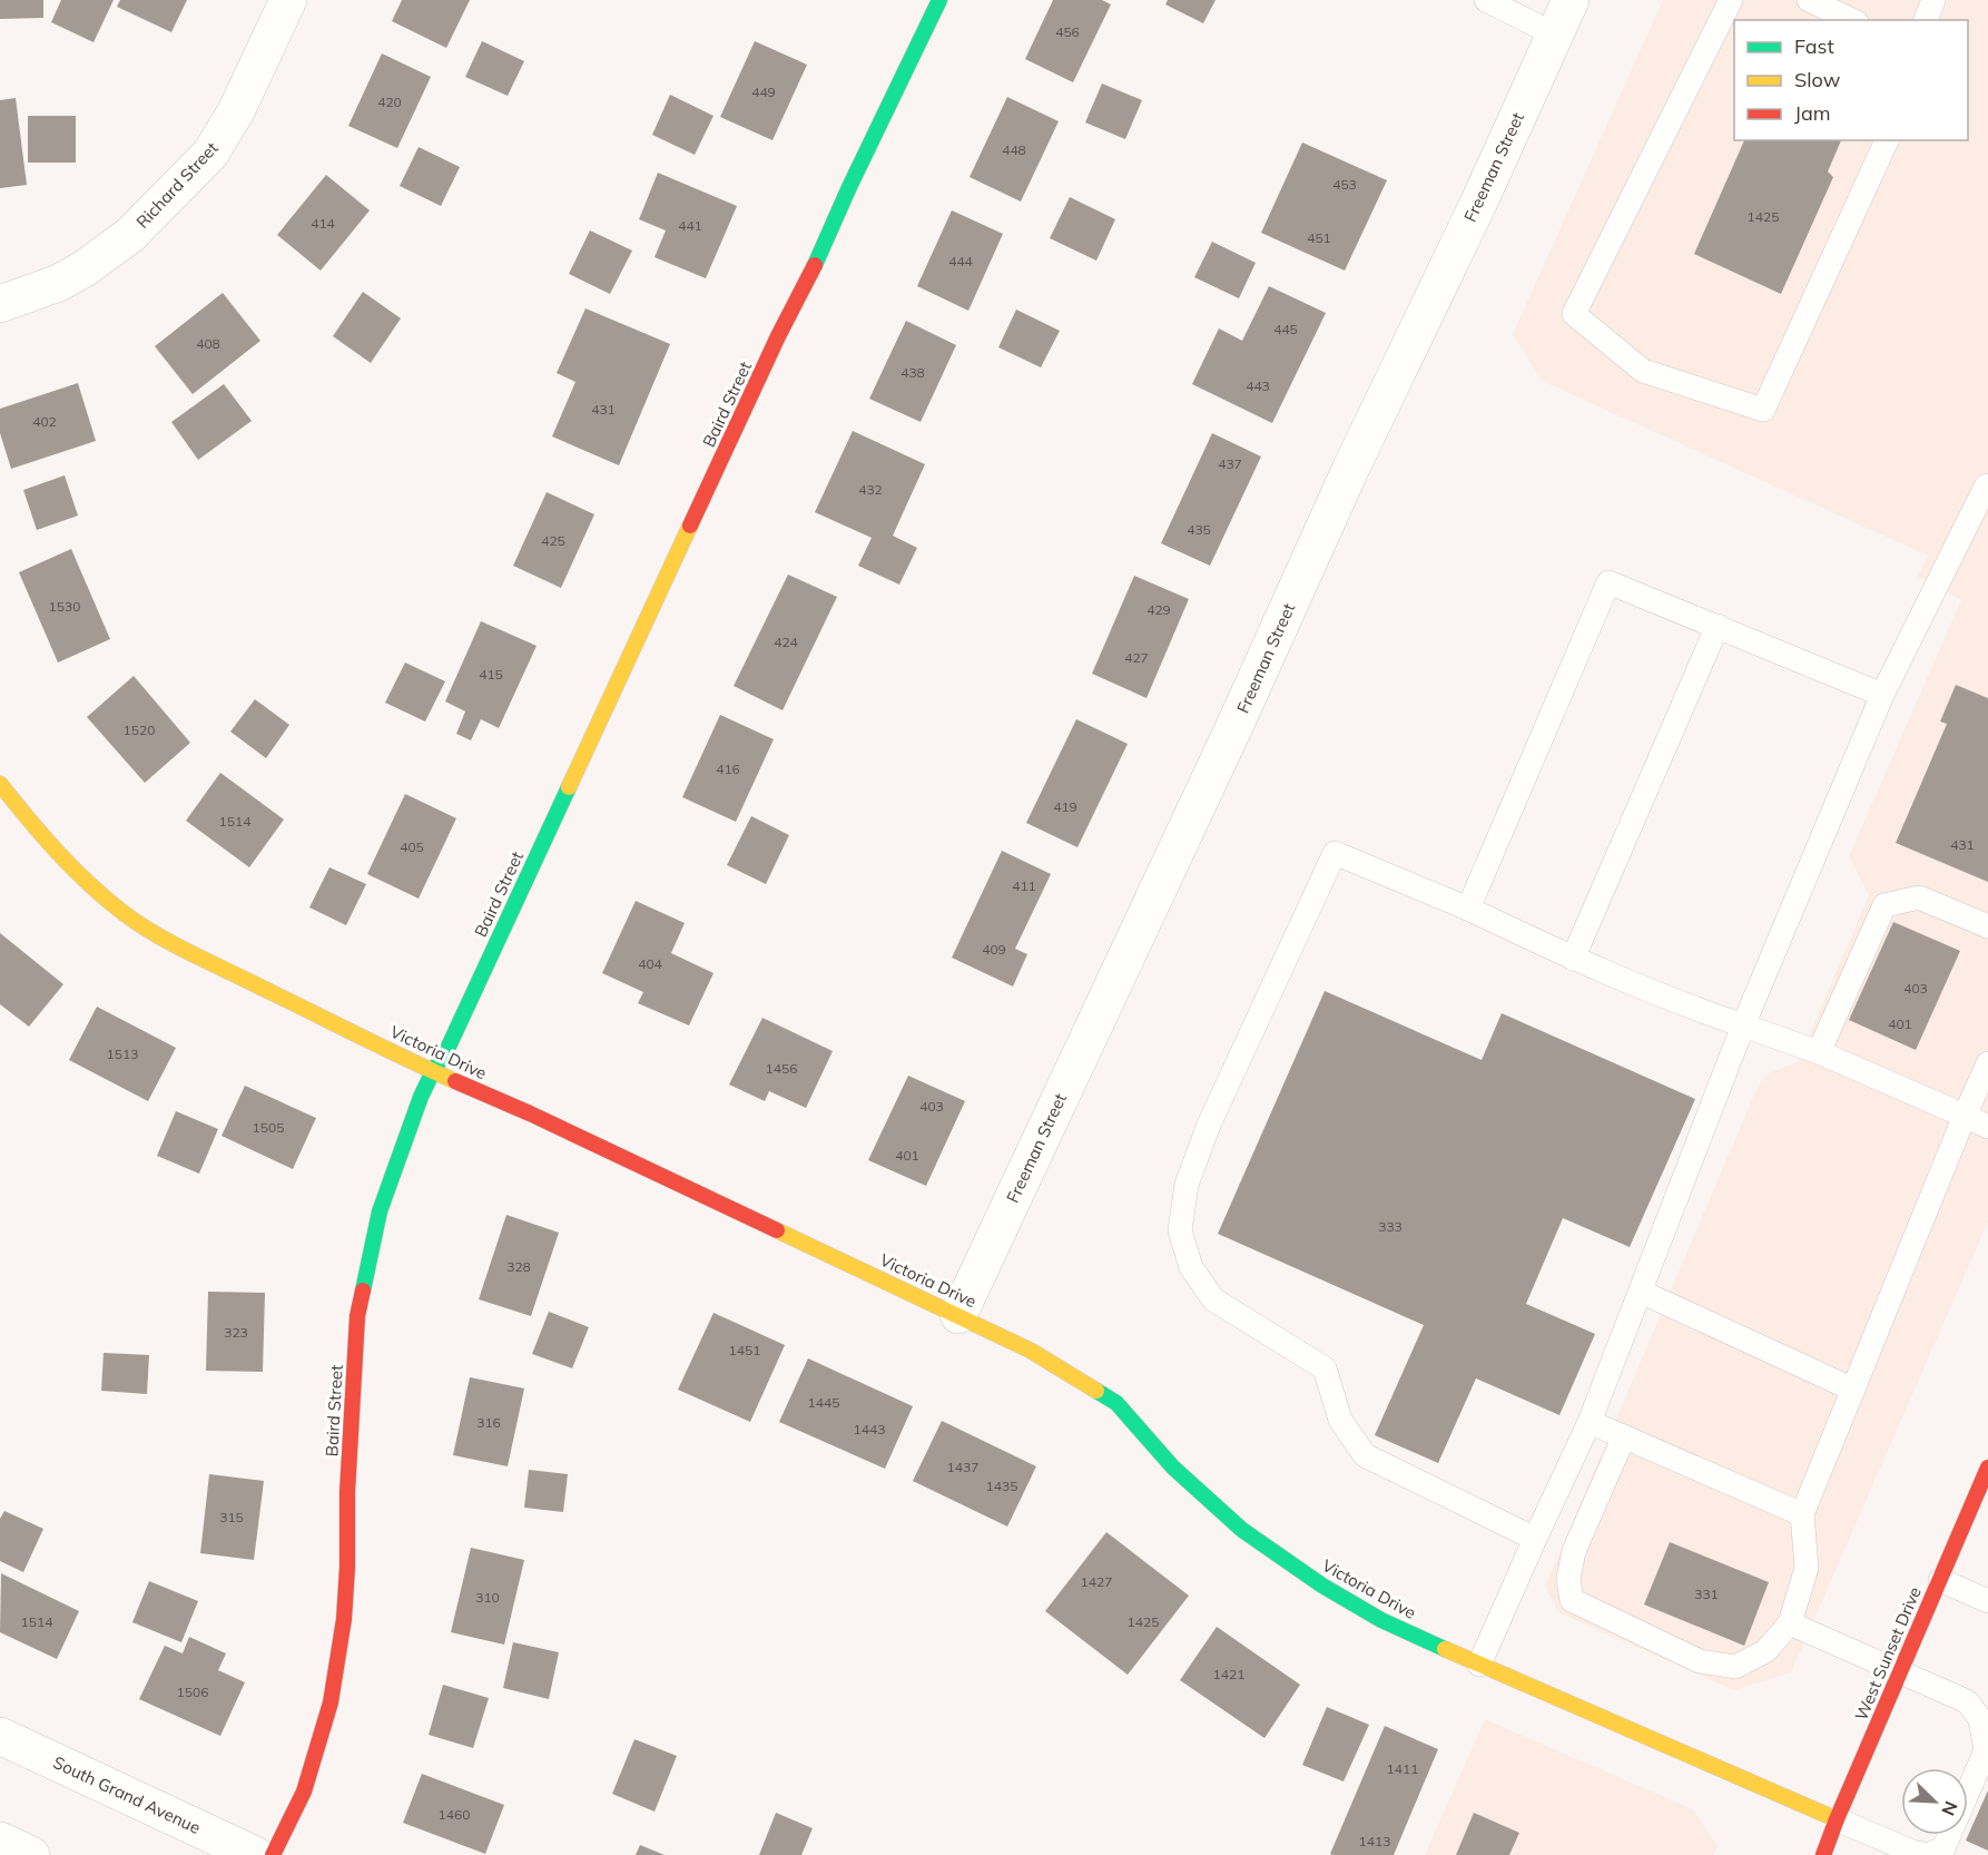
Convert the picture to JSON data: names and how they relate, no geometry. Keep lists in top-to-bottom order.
{
  "streets": {
    "street": [
      "Freeman Street",
      "Richard Street",
      "Baird Street",
      "Victoria Drive",
      "West Sunset Drive",
      "South Grand Avenue"
    ]
  },
  "crossings": [
    ["Freeman Street", "Victoria Drive"],
    ["Baird Street", "Victoria Drive"],
    ["Victoria Drive", "West Sunset Drive"]
  ],
  "house_numbers": [
    "456",
    "449",
    "420",
    "448",
    "453",
    "1425",
    "414",
    "441",
    "451",
    "444",
    "445",
    "408",
    "438",
    "443",
    "431",
    "402",
    "437",
    "432",
    "435",
    "425",
    "1530",
    "429",
    "424",
    "427",
    "415",
    "1520",
    "416",
    "419",
    "1514",
    "431",
    "405",
    "411",
    "409",
    "404",
    "403",
    "401",
    "1513",
    "1456",
    "403",
    "1505",
    "401",
    "333",
    "328",
    "323",
    "1451",
    "1445",
    "316",
    "1443",
    "1437",
    "1435",
    "315",
    "1427",
    "331",
    "310",
    "1514",
    "1425",
    "1421",
    "1506",
    "1411",
    "1460",
    "1413"
  ],
  "legend": ["Fast", "Slow", "Jam"],
  "north": "bottom right"
}
